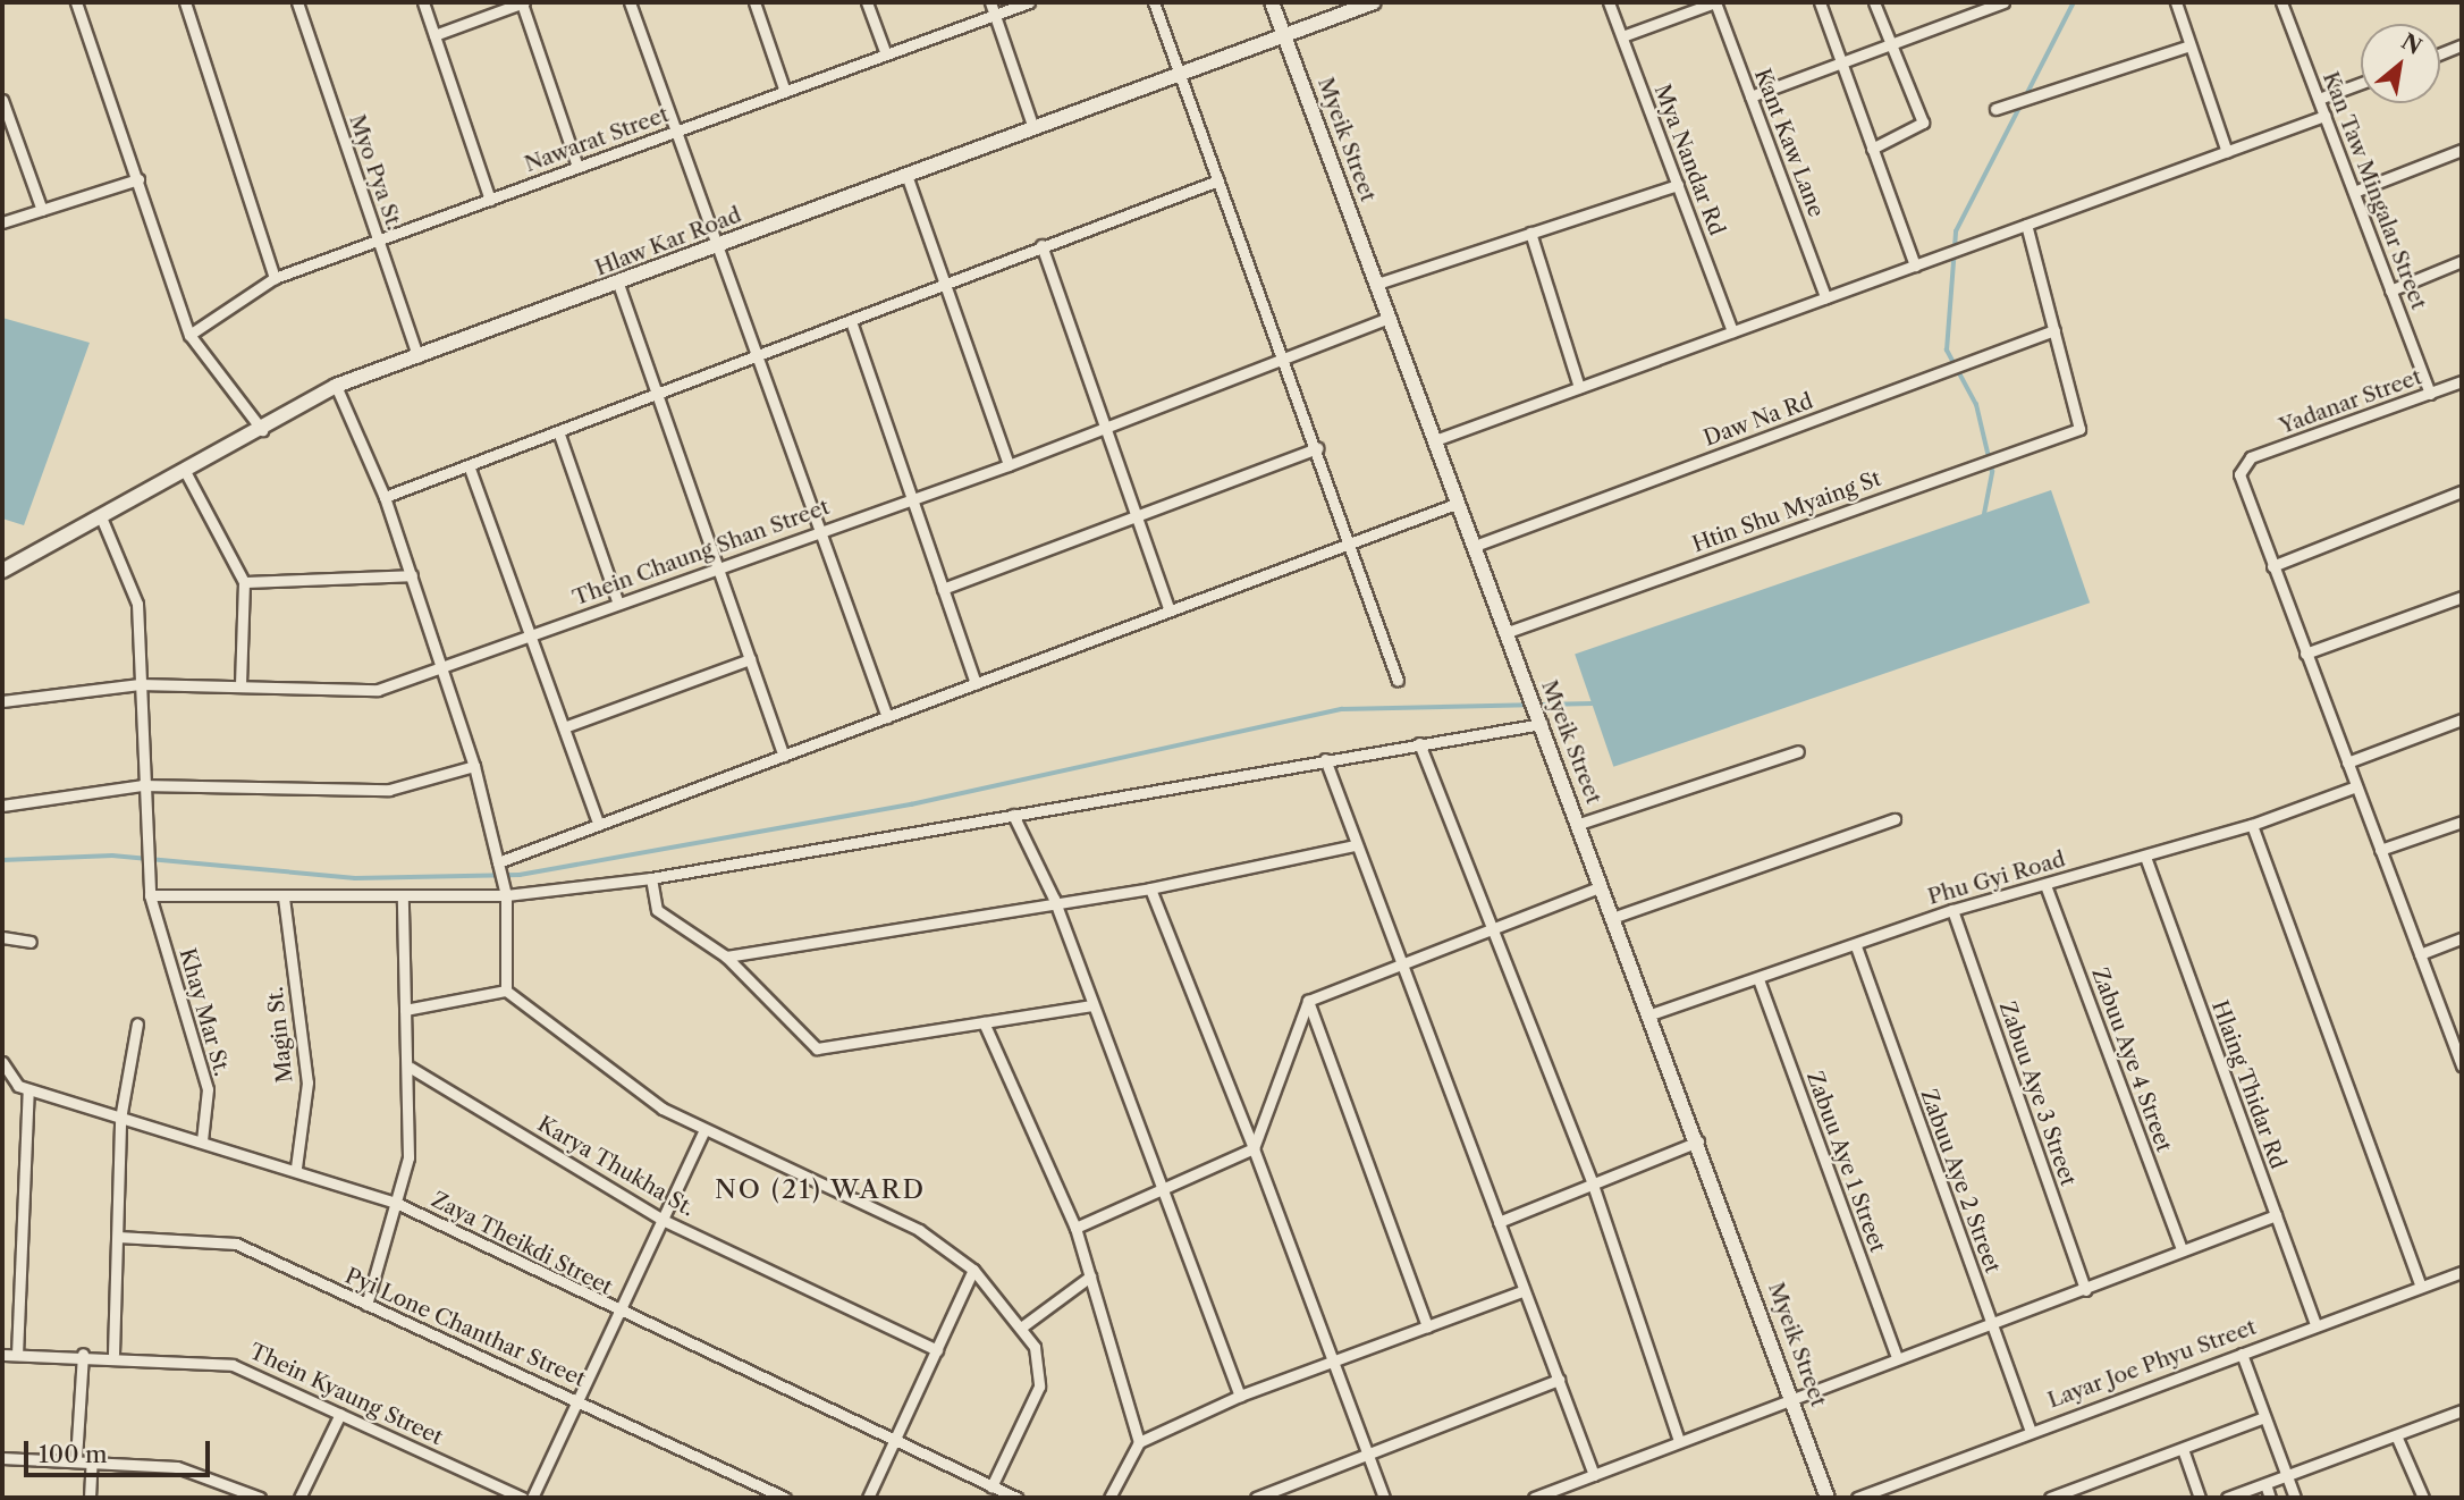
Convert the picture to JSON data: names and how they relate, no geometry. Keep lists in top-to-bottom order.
{
  "streets": {
    "street": [
      "Nawarat Street",
      "Myeik Street",
      "Kant Kaw Lane",
      "Mya Nandar Rd",
      "Myo Pya St.",
      "Kan Taw Mingalar Street",
      "Hlaw Kar Road",
      "Yadanar Street",
      "Daw Na Rd",
      "Htin Shu Myaing St",
      "Thein Chaung Shan Street",
      "Phu Gyi Road",
      "Khay Mar St.",
      "Magin St.",
      "Zabuu Aye 4 Street",
      "Hlaing Thidar Rd",
      "Zabuu Aye 3 Street",
      "Zabuu Aye 1 Street",
      "Karya Thukha St.",
      "Zabuu Aye 2 Street",
      "Zaya Theikdi Street",
      "Pyi Lone Chanthar Street",
      "Layar Joe Phyu Street",
      "Thein Kyaung Street"
    ]
  },
  "crossings": [
    ["Nawarat Street", "Myo Pya St."],
    ["Myeik Street", "Hlaw Kar Road"],
    ["Myeik Street", "Daw Na Rd"],
    ["Myeik Street", "Htin Shu Myaing St"],
    ["Myeik Street", "Thein Chaung Shan Street"],
    ["Myeik Street", "Phu Gyi Road"],
    ["Myo Pya St.", "Hlaw Kar Road"],
    ["Kan Taw Mingalar Street", "Yadanar Street"],
    ["Hlaw Kar Road", "Khay Mar St."],
    ["Daw Na Rd", "Htin Shu Myaing St"],
    ["Thein Chaung Shan Street", "Khay Mar St."],
    ["Phu Gyi Road", "Zabuu Aye 4 Street"],
    ["Phu Gyi Road", "Hlaing Thidar Rd"],
    ["Phu Gyi Road", "Zabuu Aye 3 Street"],
    ["Phu Gyi Road", "Zabuu Aye 1 Street"],
    ["Phu Gyi Road", "Zabuu Aye 2 Street"],
    ["Khay Mar St.", "Zaya Theikdi Street"],
    ["Magin St.", "Zaya Theikdi Street"],
    ["Hlaing Thidar Rd", "Layar Joe Phyu Street"],
    ["Zabuu Aye 2 Street", "Layar Joe Phyu Street"]
  ],
  "districts": ["NO (21) WARD"],
  "scale_bar": "100 m",
  "north": "top right"
}
